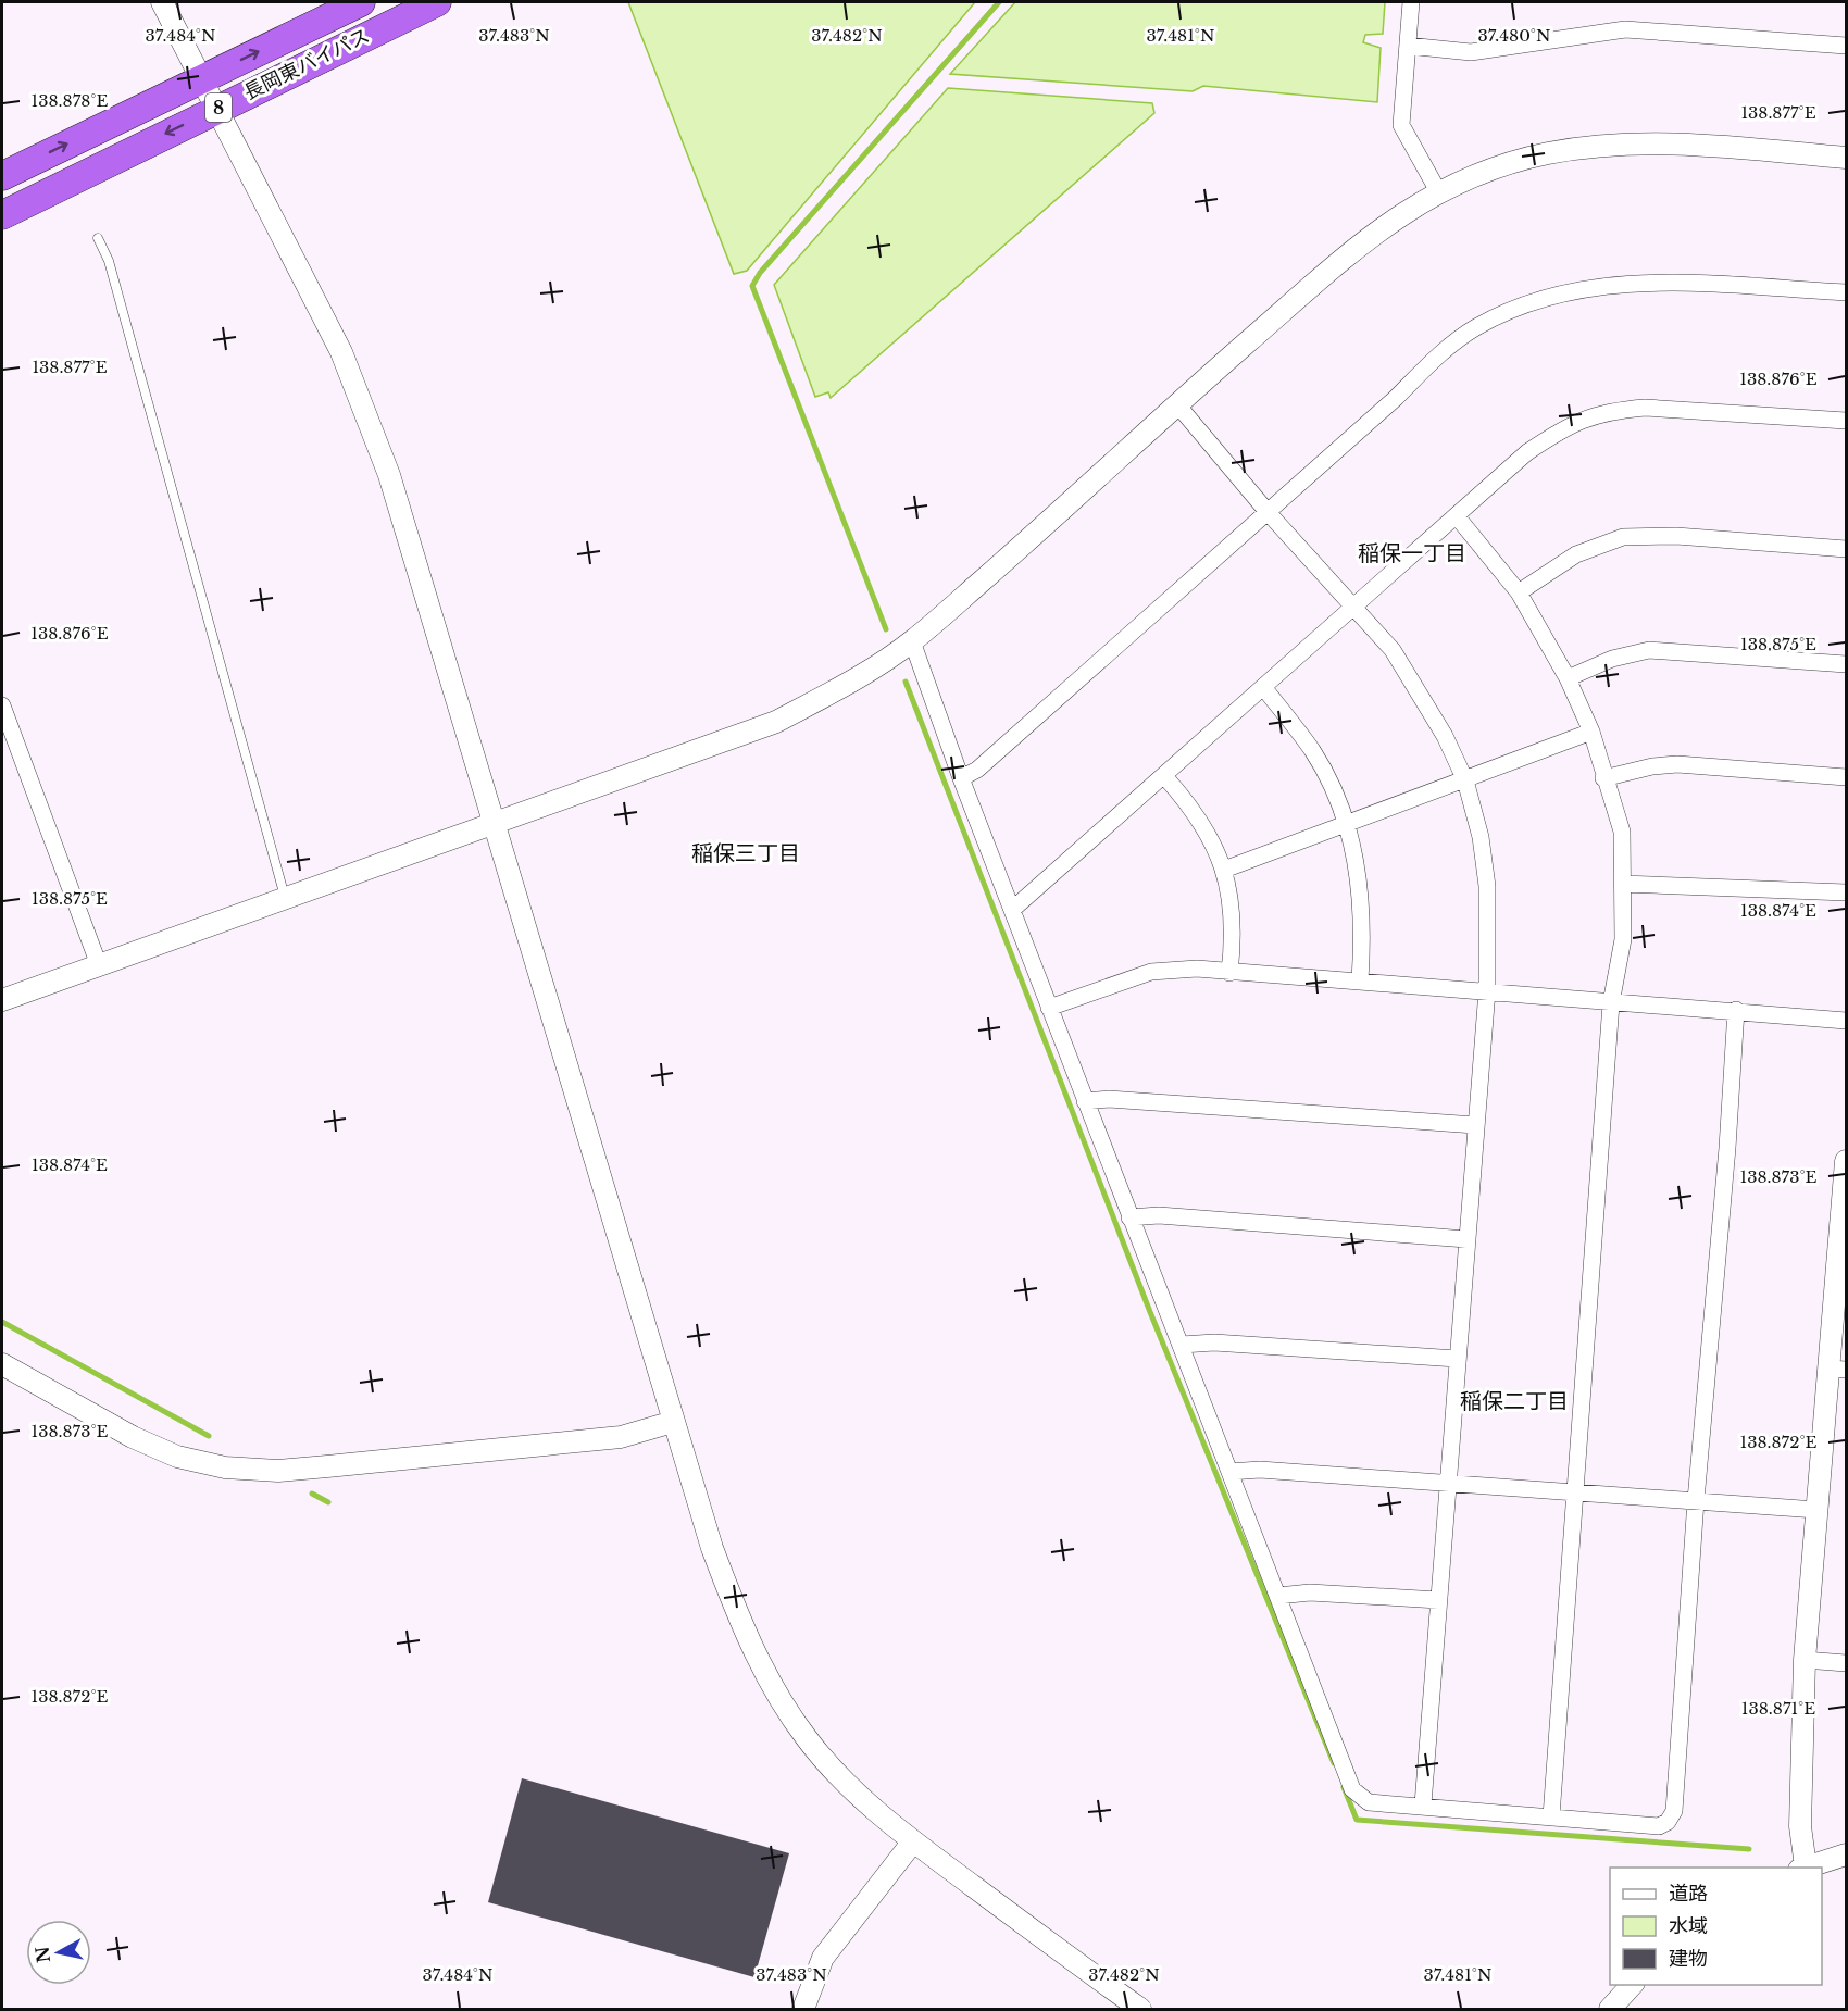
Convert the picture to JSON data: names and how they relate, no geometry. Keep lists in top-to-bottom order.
{
  "streets": {
    "highway": ["長岡東バイパス", "8"]
  },
  "districts": ["稲保一丁目", "稲保三丁目", "稲保二丁目"],
  "legend": ["道路", "水域", "建物"],
  "north": "left",
  "coordinates": [
    "37.484°N",
    "37.483°N",
    "37.482°N",
    "37.481°N",
    "37.480°N",
    "138.878°E",
    "138.877°E",
    "138.876°E",
    "138.875°E",
    "138.874°E",
    "138.873°E",
    "138.872°E",
    "138.871°E"
  ]
}
